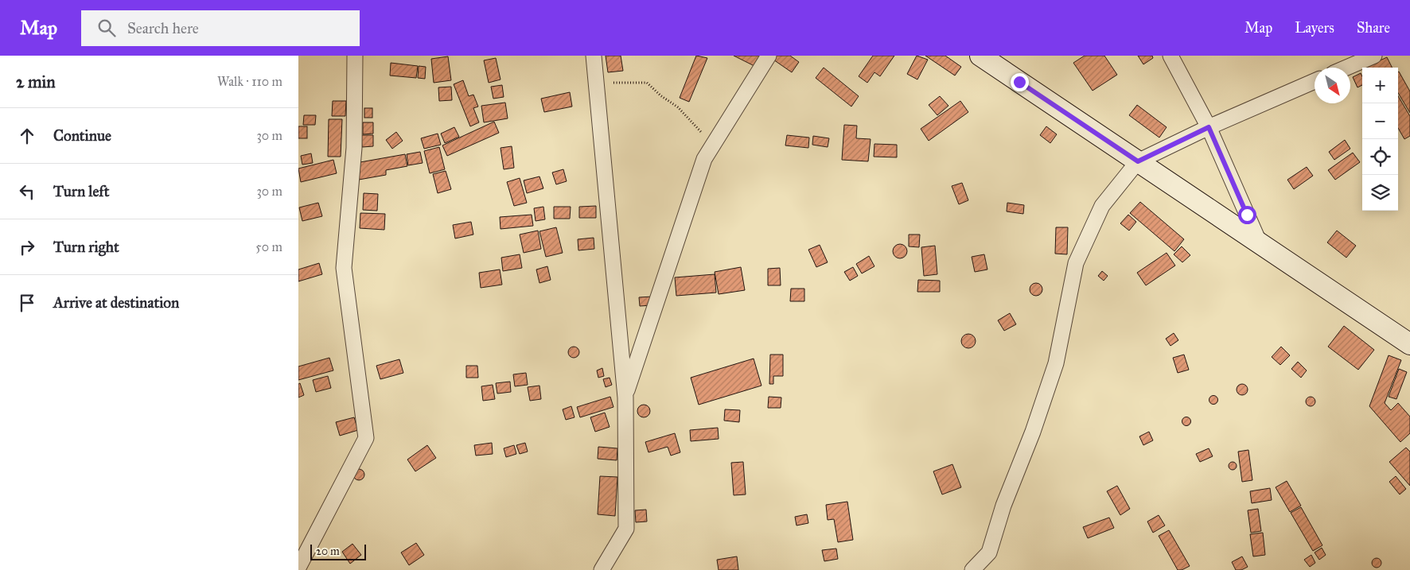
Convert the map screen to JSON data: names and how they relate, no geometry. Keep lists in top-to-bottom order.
{
  "scale_bar": "20 m",
  "north": "bottom right",
  "page": {
    "header": "Map",
    "search": "Search here",
    "nav": ["Map", "Layers", "Share"],
    "heading": ["2 min", "Walk · 110 m"],
    "map_buttons": ["+", "−"],
    "list": [
      ["Continue", "30 m"],
      ["Turn left", "30 m"],
      ["Turn right", "50 m"],
      "Arrive at destination"
    ],
    "scale": "20 m"
  }
}
